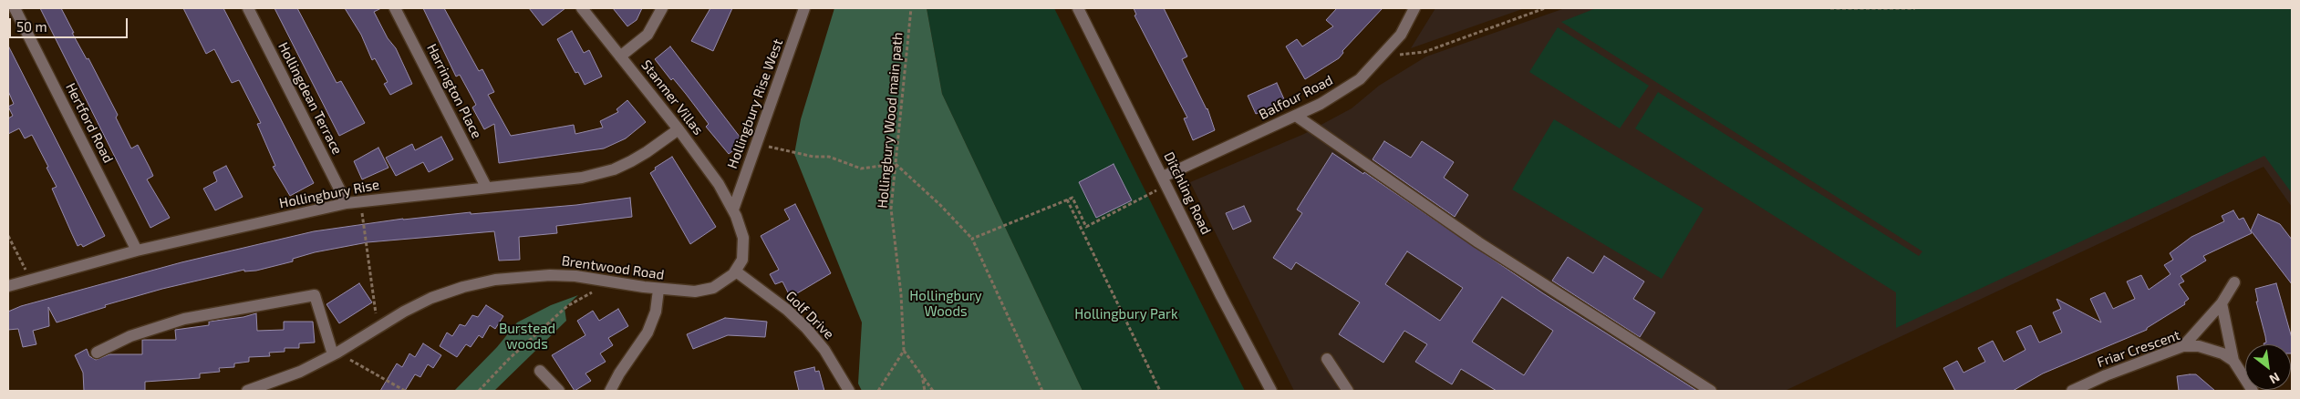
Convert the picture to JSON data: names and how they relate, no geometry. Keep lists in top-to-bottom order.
{
  "streets": {
    "street": [
      "Harrington Place",
      "Stanmer Villas",
      "Balfour Road",
      "Hollingdean Terrace",
      "Hollingbury Rise West",
      "Hertford Road",
      "Ditchling Road",
      "Hollingbury Rise",
      "Brentwood Road",
      "Golf Drive",
      "Friar Crescent"
    ],
    "path": ["Hollingbury Wood main path"]
  },
  "crossings": [
    ["Harrington Place", "Hollingbury Rise"],
    ["Stanmer Villas", "Hollingbury Rise West"],
    ["Stanmer Villas", "Hollingbury Rise"],
    ["Balfour Road", "Ditchling Road"],
    ["Hollingdean Terrace", "Hollingbury Rise"],
    ["Hertford Road", "Hollingbury Rise"],
    ["Brentwood Road", "Golf Drive"]
  ],
  "parks": ["Hollingbury Woods", "Hollingbury Park", "Burstead woods"],
  "scale_bar": "50 m",
  "north": "bottom right"
}
